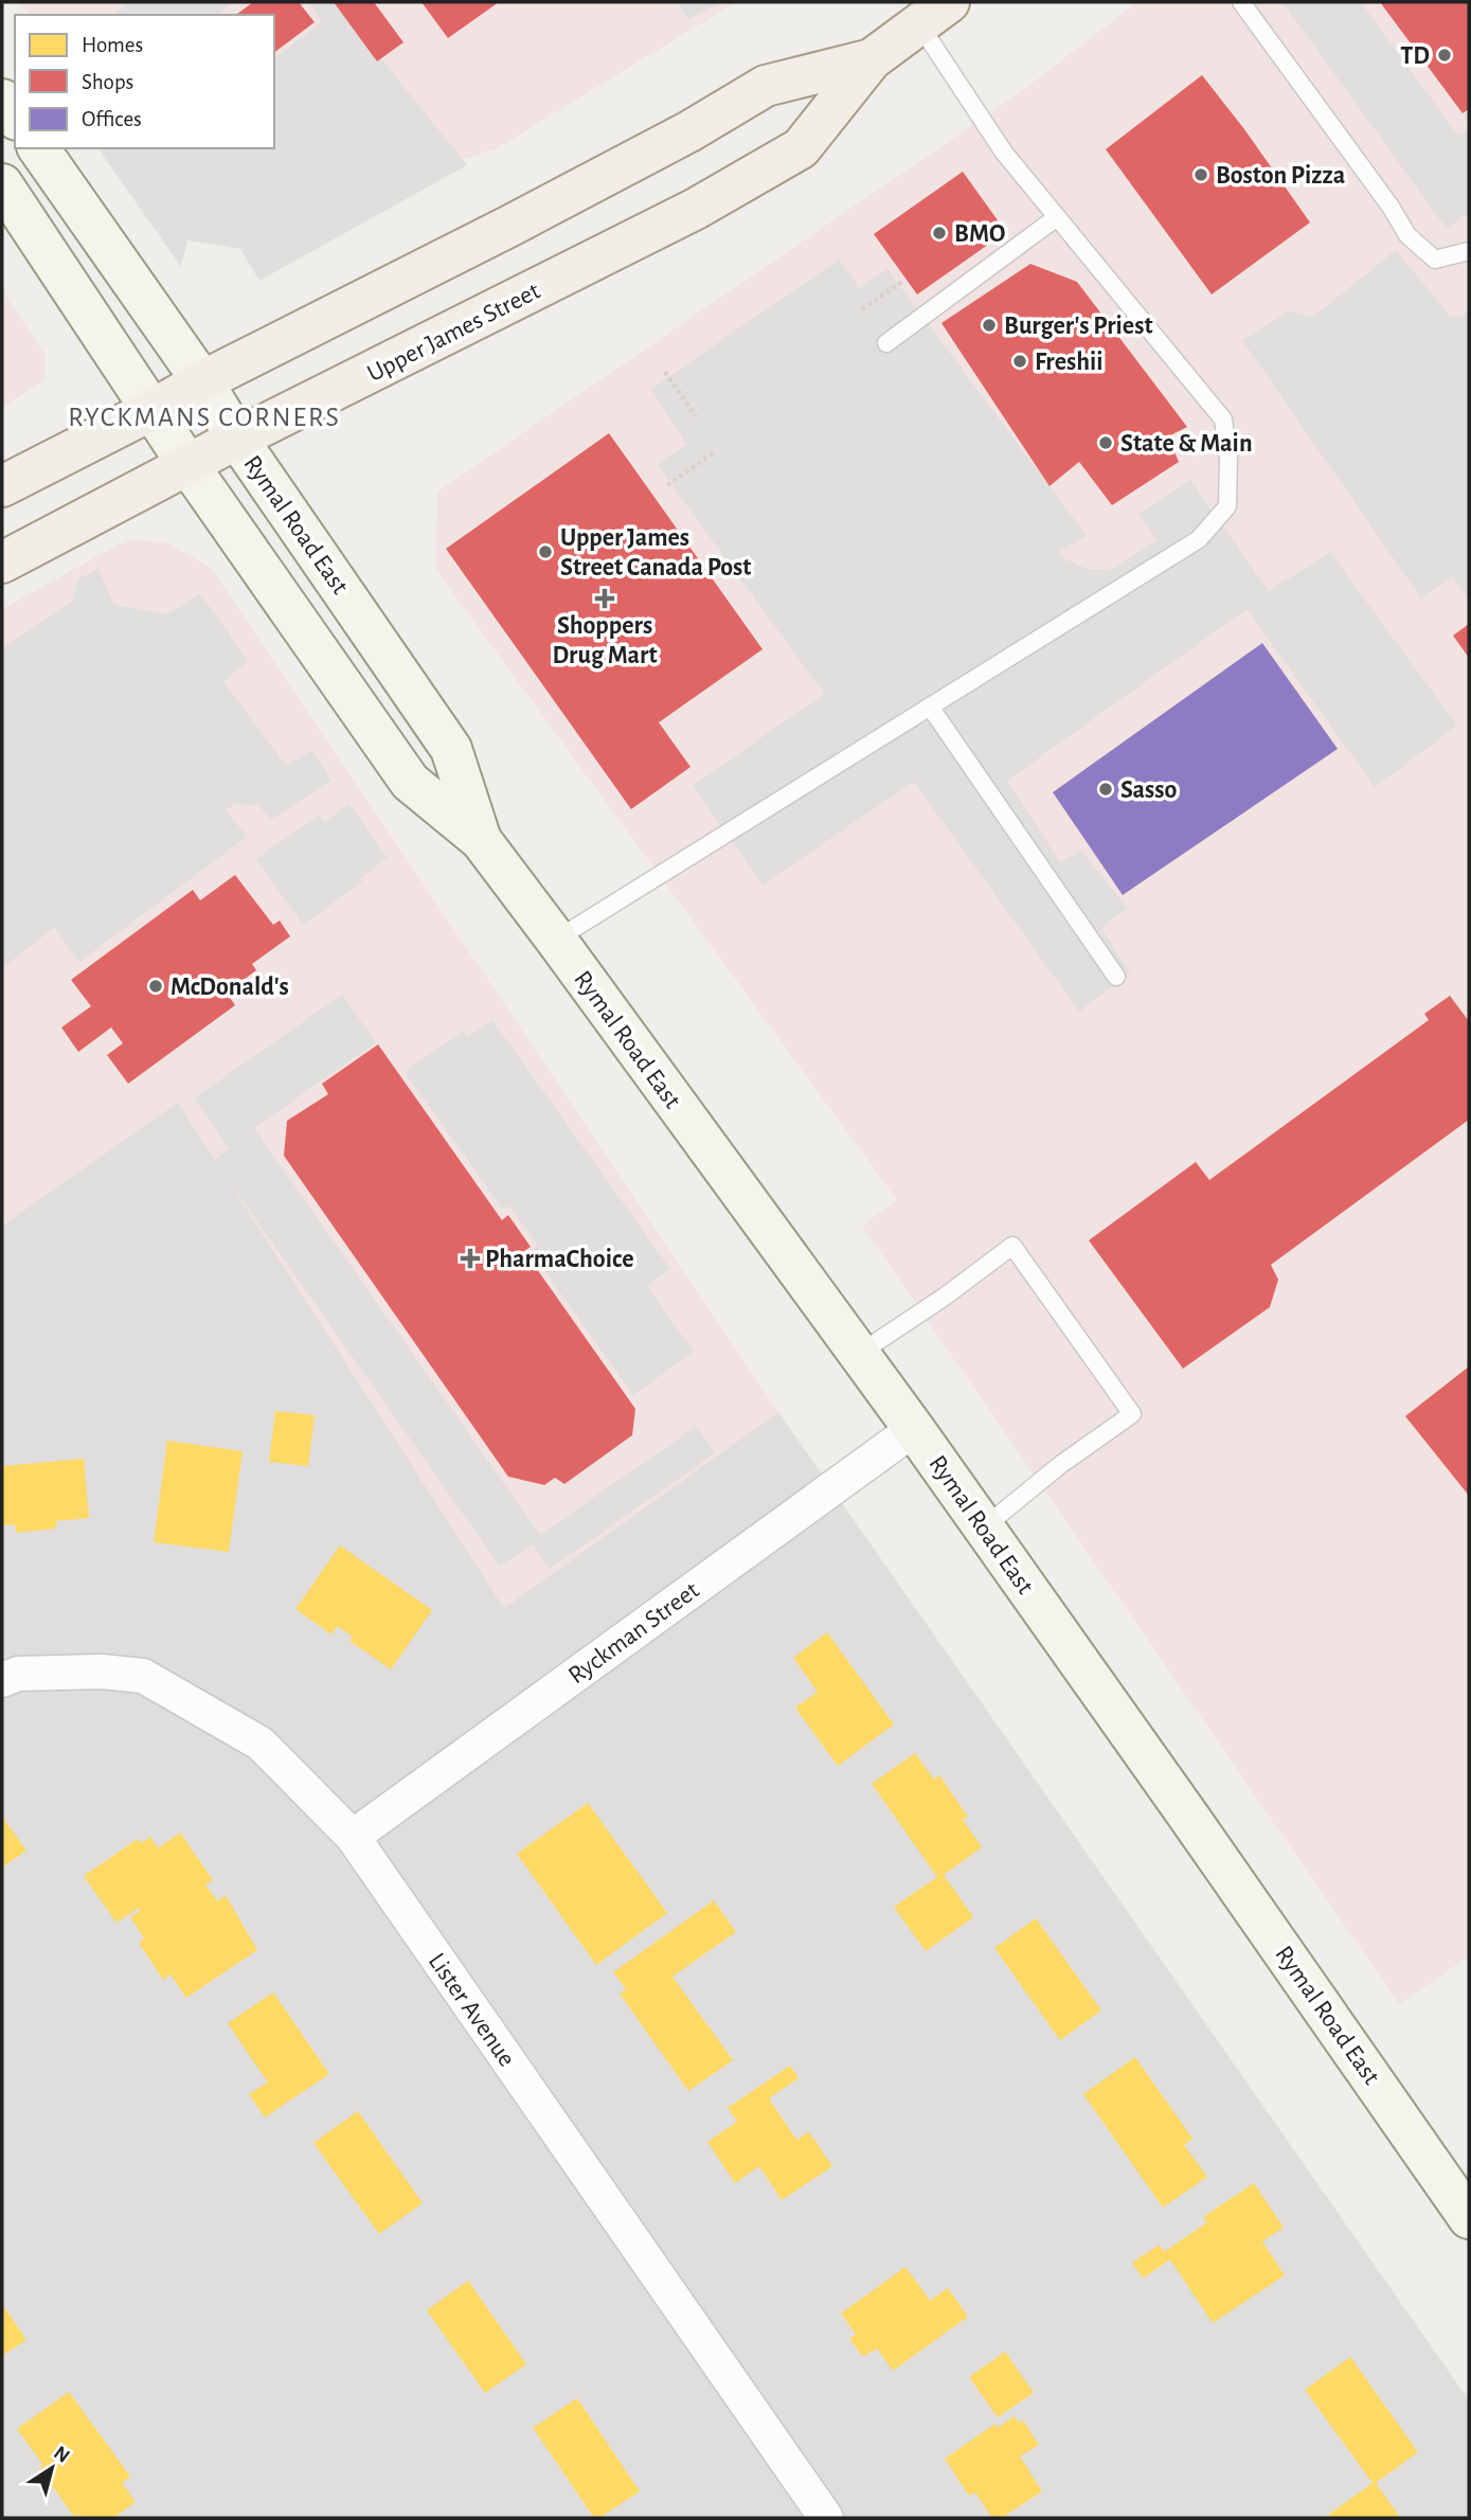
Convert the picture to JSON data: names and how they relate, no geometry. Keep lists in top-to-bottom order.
{
  "streets": {
    "main road": ["Upper James Street", "Rymal Road East"],
    "street": ["Ryckman Street", "Lister Avenue"]
  },
  "crossings": [
    ["Upper James Street", "Rymal Road East"],
    ["Rymal Road East", "Ryckman Street"],
    ["Ryckman Street", "Lister Avenue"]
  ],
  "districts": ["RYCKMANS CORNERS"],
  "places": {
    "other": [
      "TD",
      "Boston Pizza",
      "BMO",
      "Burger's Priest",
      "Freshii",
      "State & Main",
      "Upper James Street Canada Post",
      "Sasso",
      "McDonald's"
    ],
    "health": ["Shoppers Drug Mart", "PharmaChoice"]
  },
  "legend": ["Homes", "Shops", "Offices"],
  "north": "top right"
}
